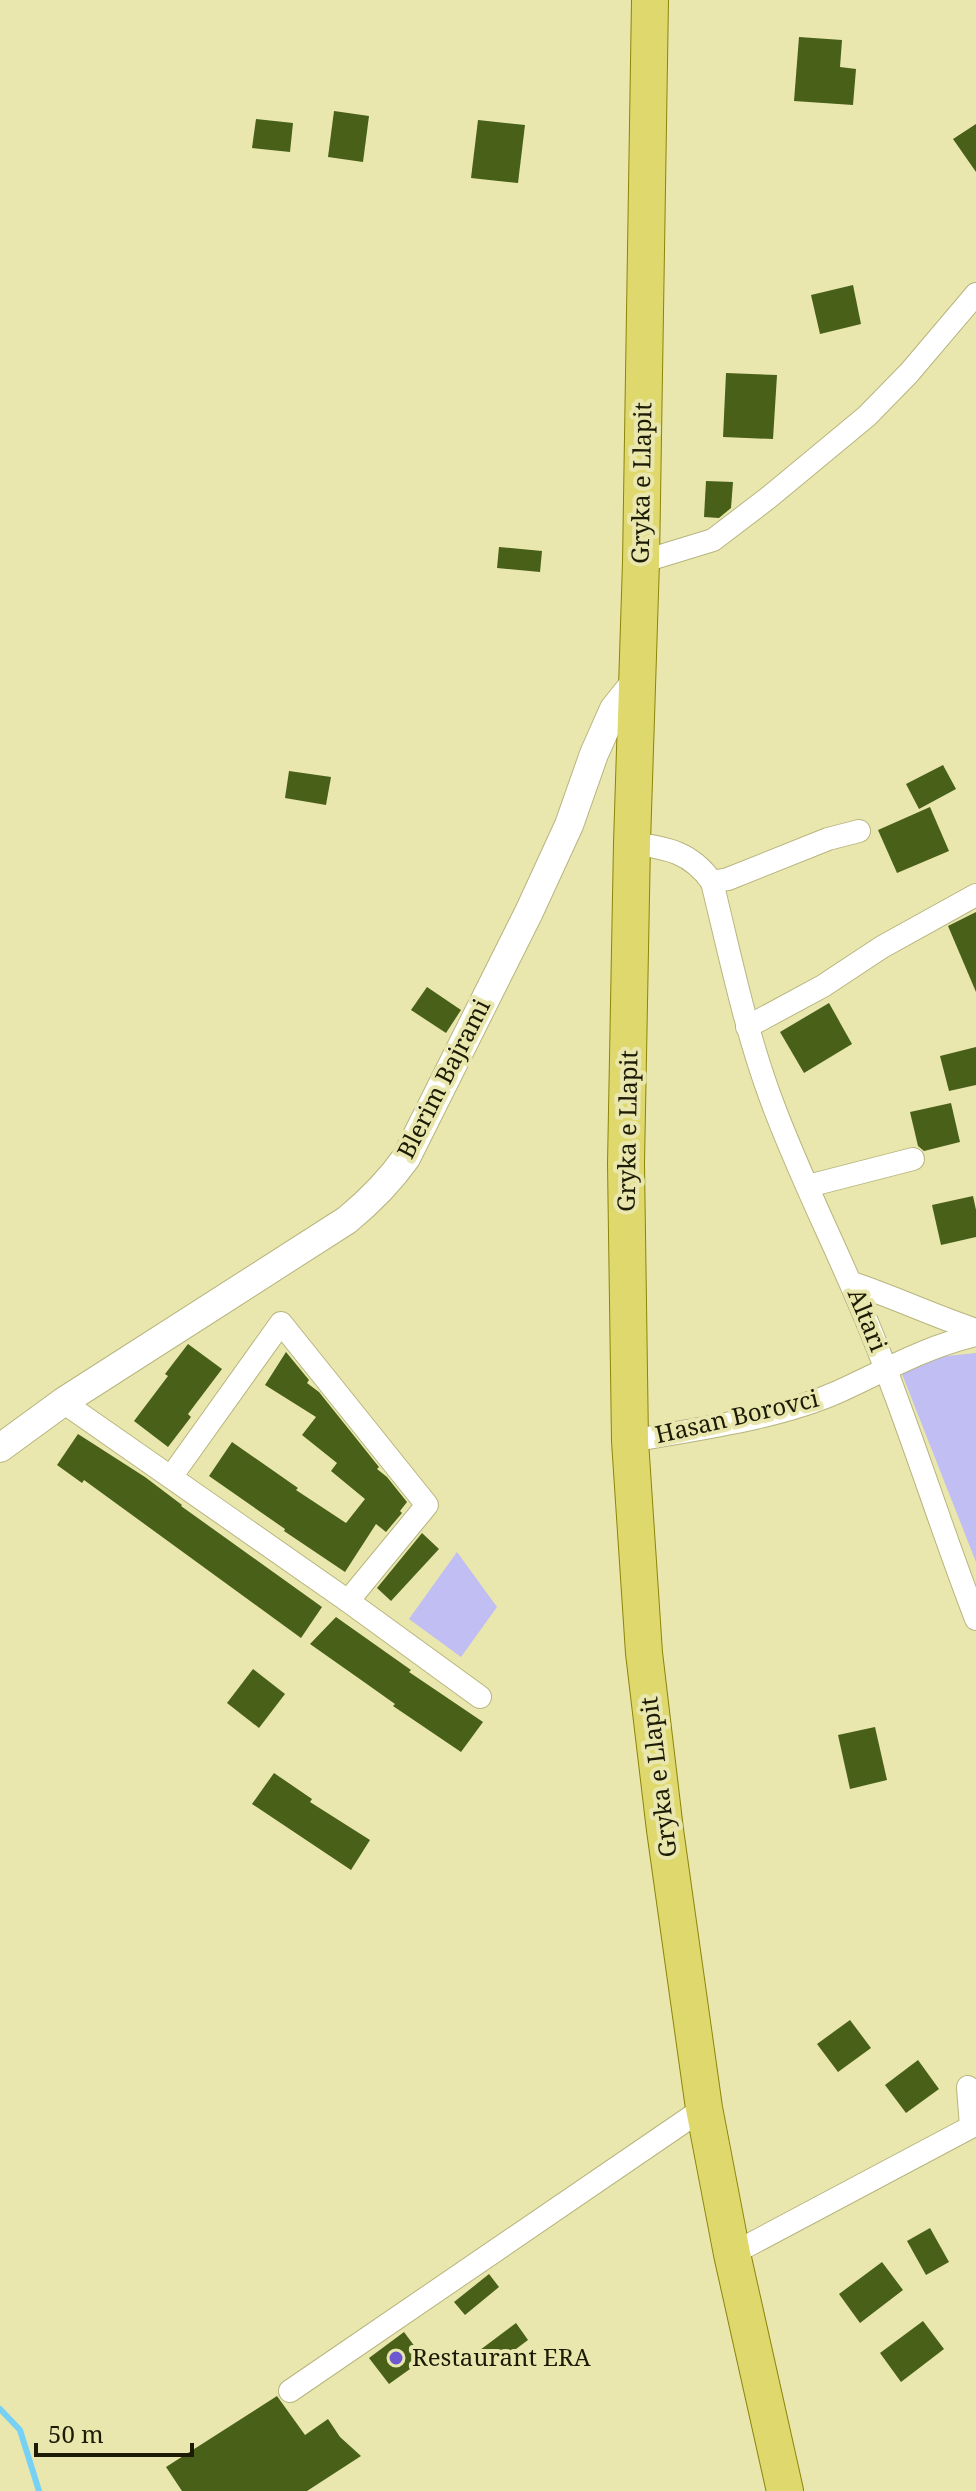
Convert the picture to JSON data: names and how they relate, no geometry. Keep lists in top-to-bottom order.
{
  "streets": {
    "main road": ["Gryka e Llapit"],
    "street": ["Blerim Bajrami", "Altari", "Hasan Borovci"]
  },
  "crossings": [
    ["Gryka e Llapit", "Blerim Bajrami"],
    ["Gryka e Llapit", "Hasan Borovci"],
    ["Altari", "Hasan Borovci"]
  ],
  "places": ["Restaurant ERA"],
  "scale_bar": "50 m"
}
